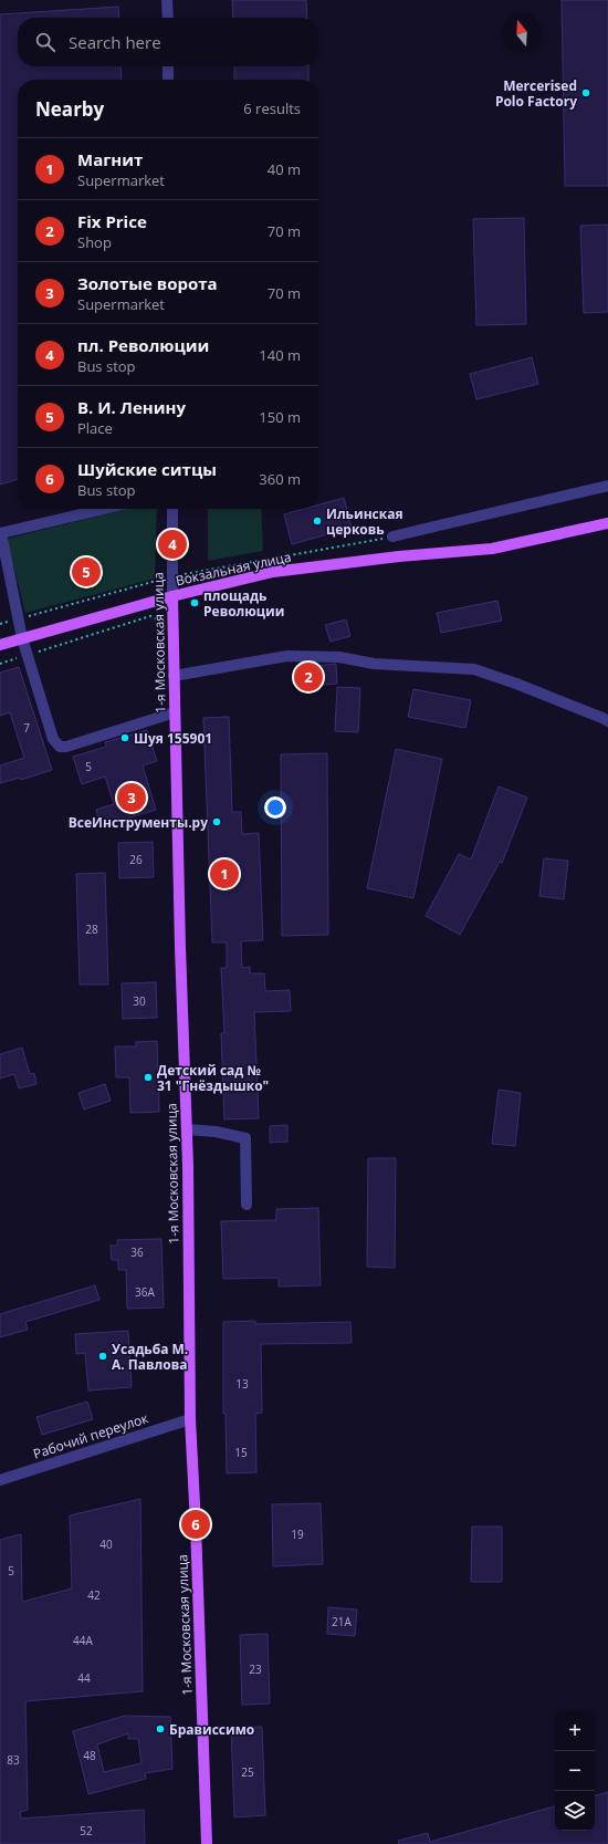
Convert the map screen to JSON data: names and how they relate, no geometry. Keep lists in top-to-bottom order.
{
  "streets": {
    "main road": ["Вокзальная улица", "1-я Московская улица"],
    "street": ["Рабочий переулок"]
  },
  "crossings": [
    ["Вокзальная улица", "1-я Московская улица"],
    ["1-я Московская улица", "Рабочий переулок"]
  ],
  "places": [
    "Mercerised Polo Factory",
    "Ильинская церковь",
    "площадь Революции",
    "Шуя 155901",
    "ВсеИнструменты.ру",
    "Детский сад № 31 \"Гнёздышко\"",
    "Усадьба М. А. Павлова",
    "Брависсимо"
  ],
  "house_numbers": [
    "7",
    "5",
    "26",
    "28",
    "30",
    "36",
    "36А",
    "13",
    "15",
    "19",
    "40",
    "5",
    "42",
    "21А",
    "44А",
    "23",
    "44",
    "48",
    "83",
    "25",
    "52"
  ],
  "north": "top",
  "page": {
    "search": "Search here",
    "heading": ["Nearby", "6 results"],
    "list": [
      {
        "mark": "1",
        "name": "Магнит",
        "note": "Supermarket",
        "value": "40 m"
      },
      {
        "mark": "2",
        "name": "Fix Price",
        "note": "Shop",
        "value": "70 m"
      },
      {
        "mark": "3",
        "name": "Золотые ворота",
        "note": "Supermarket",
        "value": "70 m"
      },
      {
        "mark": "4",
        "name": "пл. Революции",
        "note": "Bus stop",
        "value": "140 m"
      },
      {
        "mark": "5",
        "name": "В. И. Ленину",
        "note": "Place",
        "value": "150 m"
      },
      {
        "mark": "6",
        "name": "Шуйские ситцы",
        "note": "Bus stop",
        "value": "360 m"
      }
    ],
    "pins": [
      "4",
      "5",
      "2",
      "3",
      "1",
      "6"
    ],
    "map_buttons": ["+", "−"]
  }
}
